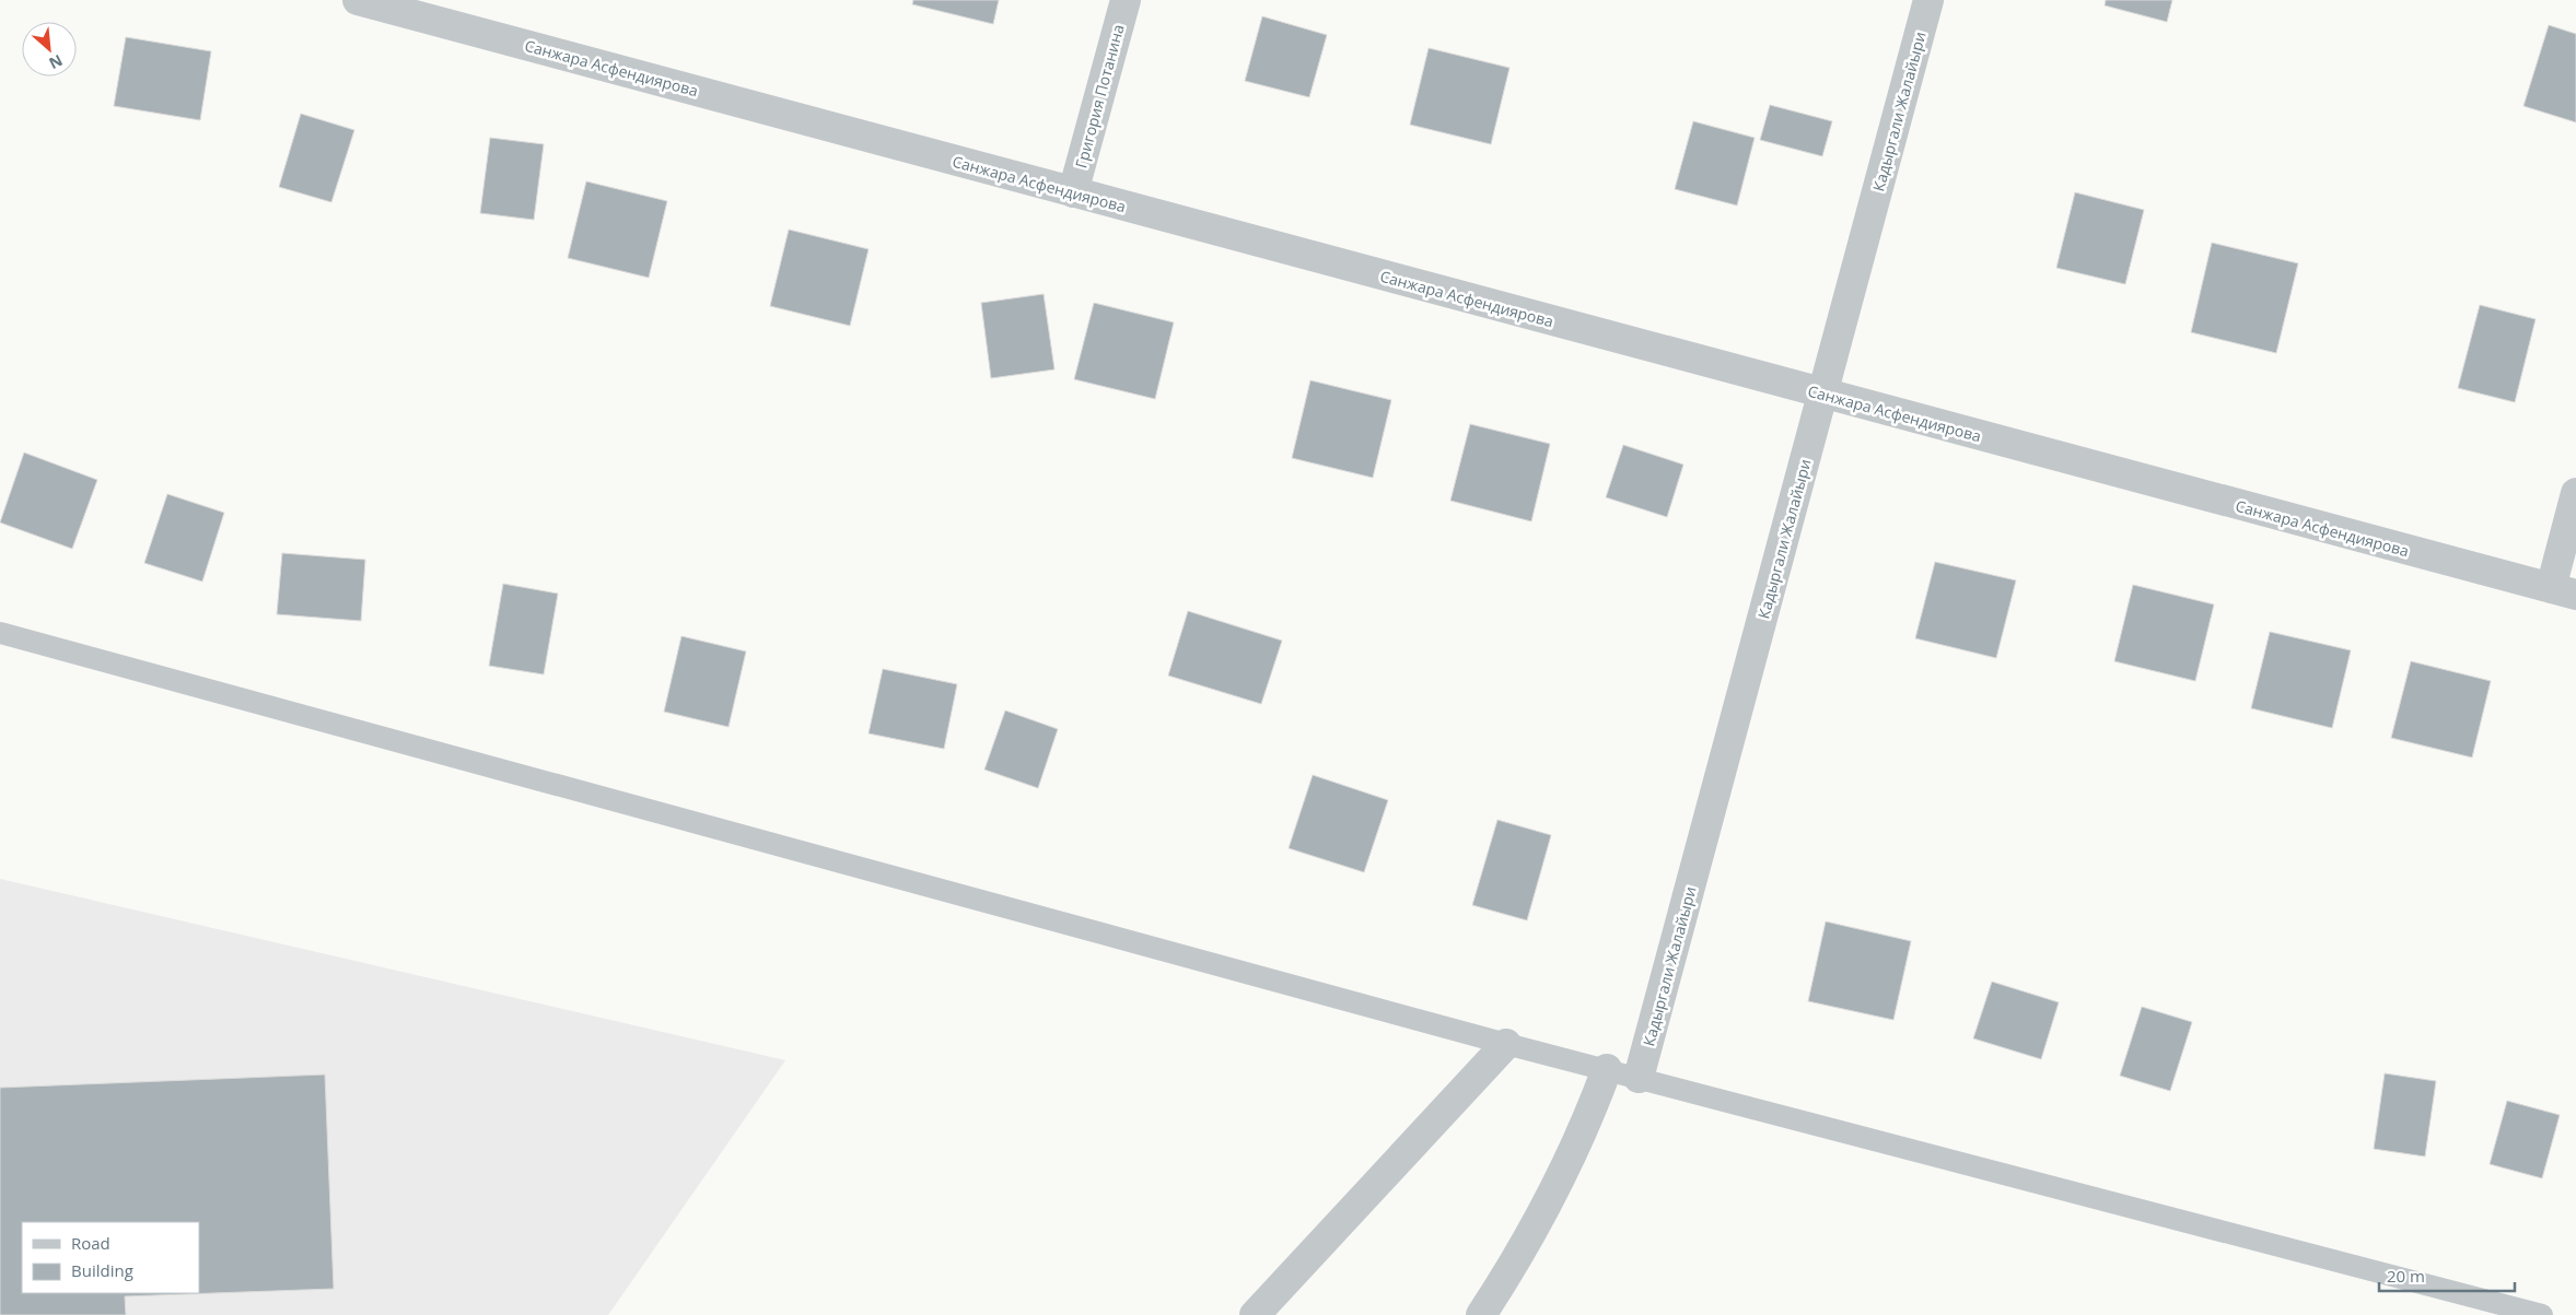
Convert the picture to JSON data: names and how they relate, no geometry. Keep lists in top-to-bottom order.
{
  "streets": {
    "street": ["Санжара Асфендиярова", "Григория Потанина", "Кадыргали Жалайыри"]
  },
  "crossings": [
    ["Санжара Асфендиярова", "Григория Потанина"],
    ["Санжара Асфендиярова", "Кадыргали Жалайыри"]
  ],
  "legend": ["Road", "Building"],
  "scale_bar": "20 m",
  "north": "bottom right"
}
